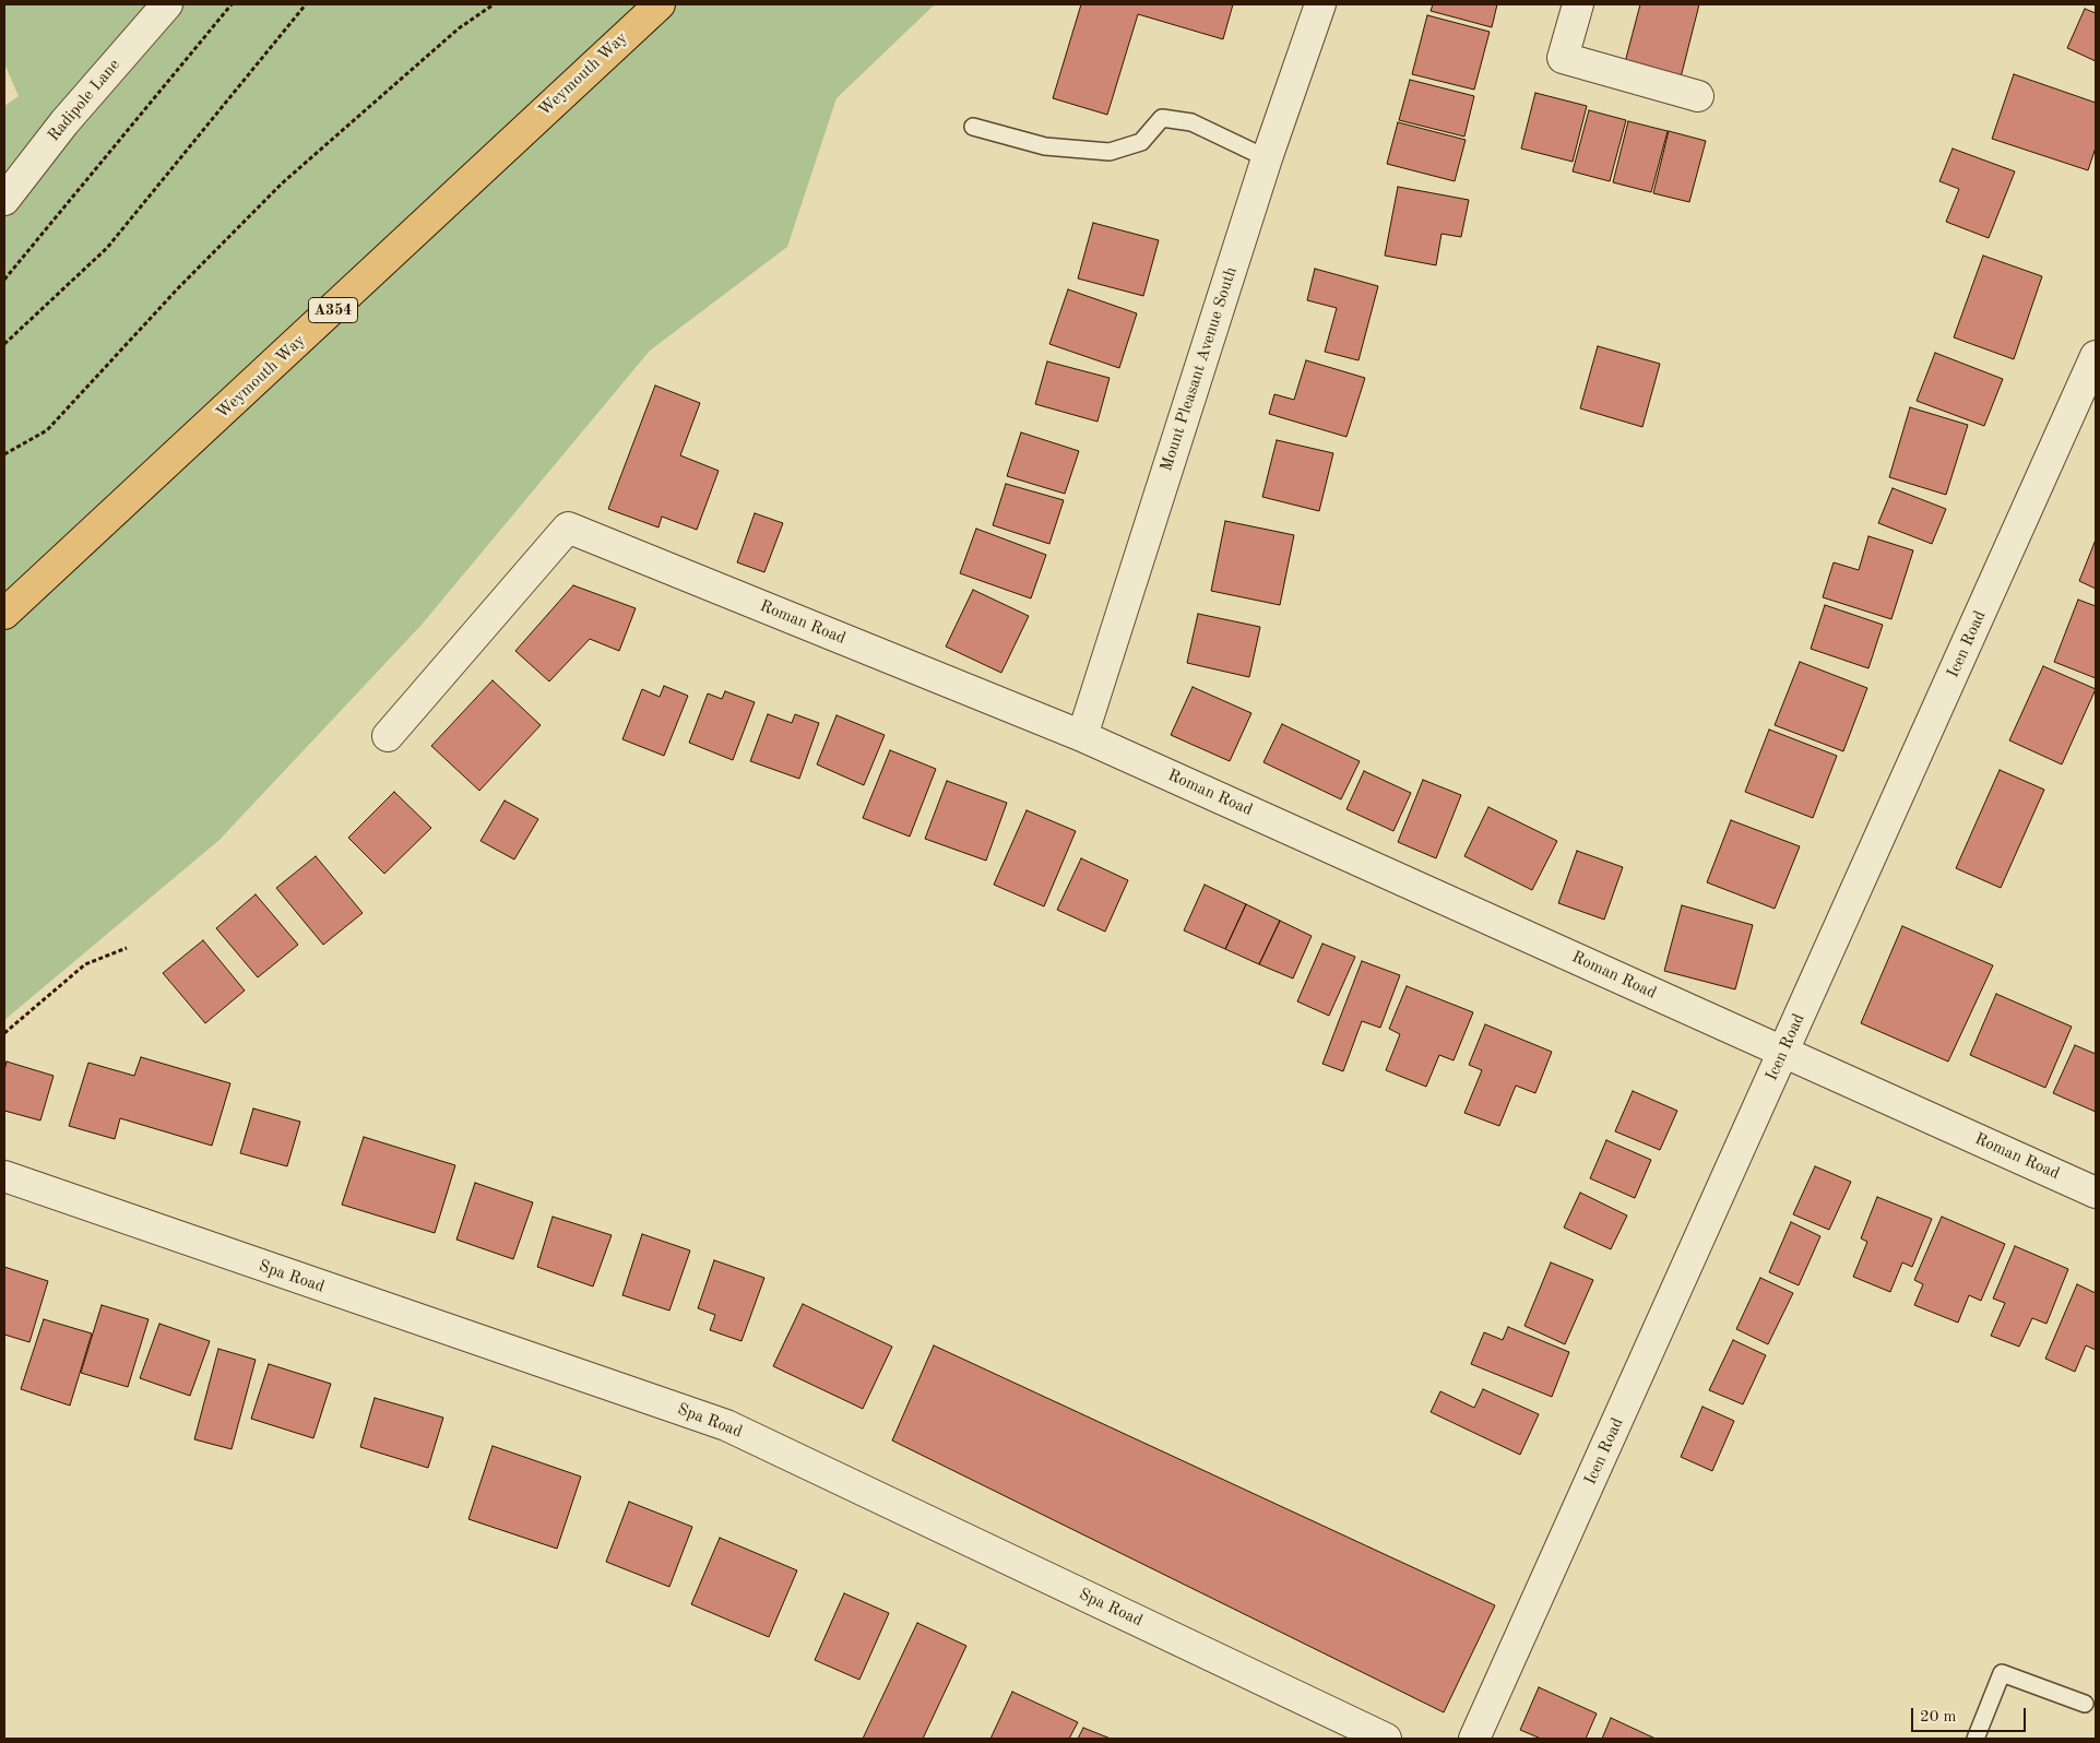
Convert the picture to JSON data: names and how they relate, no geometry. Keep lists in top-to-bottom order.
{
  "streets": {
    "highway": ["Weymouth Way", "A354"],
    "street": [
      "Radipole Lane",
      "Mount Pleasant Avenue South",
      "Roman Road",
      "Icen Road",
      "Spa Road"
    ]
  },
  "crossings": [
    ["Mount Pleasant Avenue South", "Roman Road"],
    ["Roman Road", "Icen Road"]
  ],
  "scale_bar": "20 m"
}
